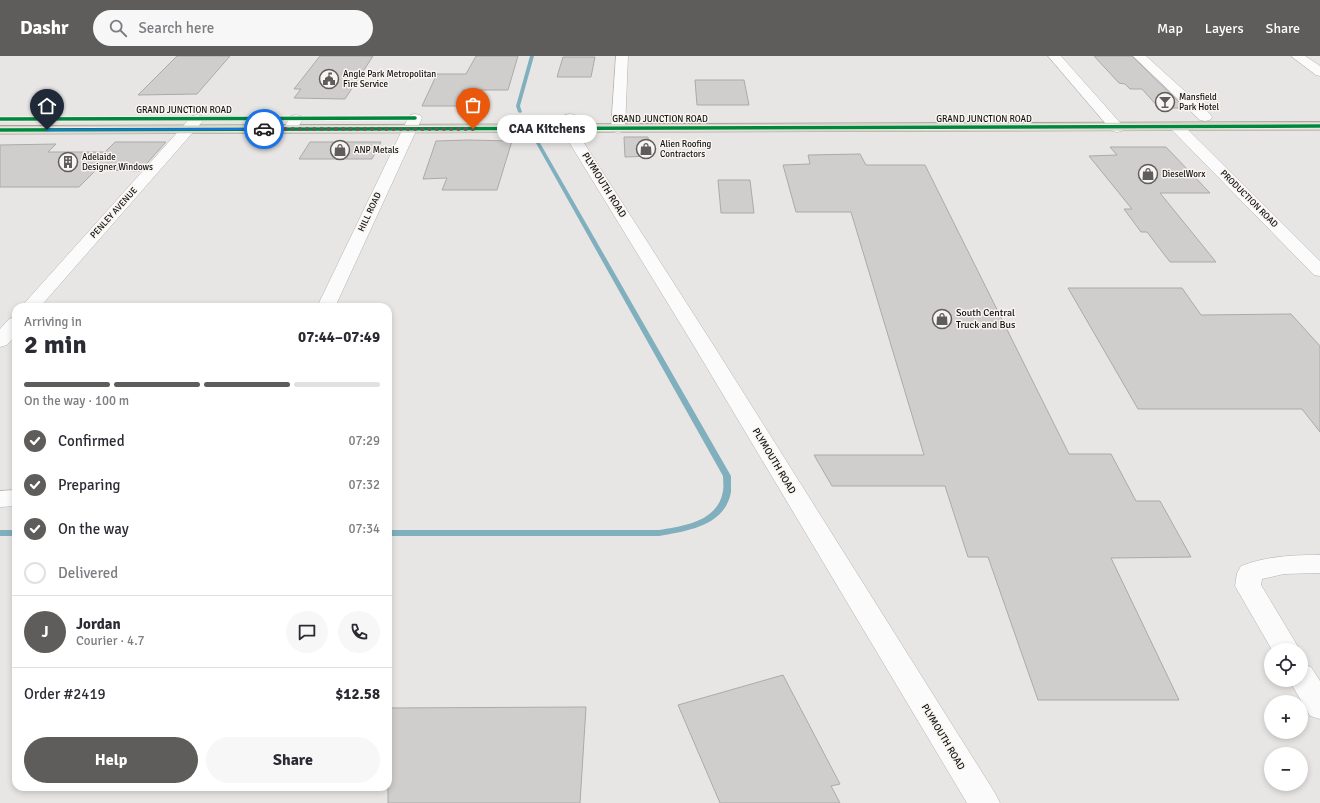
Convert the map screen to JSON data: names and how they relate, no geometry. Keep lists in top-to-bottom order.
{
  "streets": {
    "highway": ["GRAND JUNCTION ROAD"],
    "street": [
      "PLYMOUTH ROAD",
      "PRODUCTION ROAD",
      "HILL ROAD",
      "PENLEY AVENUE"
    ]
  },
  "crossings": [
    ["GRAND JUNCTION ROAD", "PLYMOUTH ROAD"],
    ["GRAND JUNCTION ROAD", "PRODUCTION ROAD"],
    ["GRAND JUNCTION ROAD", "HILL ROAD"],
    ["GRAND JUNCTION ROAD", "PENLEY AVENUE"]
  ],
  "places": {
    "public building": ["Angle Park Metropolitan Fire Service"],
    "bar": ["Mansfield Park Hotel"],
    "other": ["CAA Kitchens"],
    "shop": [
      "Alien Roofing Contractors",
      "ANP Metals",
      "DieselWorx",
      "South Central Truck and Bus"
    ],
    "building": ["Adelaide Designer Windows"]
  },
  "page": {
    "header": "Dashr",
    "search": "Search here",
    "nav": ["Map", "Layers", "Share"],
    "bubble": "CAA Kitchens",
    "heading": ["2 min", "Arriving in", "07:44–07:49"],
    "panel": [
      "Jordan",
      "Courier · 4.7",
      "Order #2419",
      "$12.58"
    ],
    "bar": "On the way · 100 m",
    "list": [
      ["Confirmed", "07:29"],
      ["Preparing", "07:32"],
      ["On the way", "07:34"],
      "Delivered"
    ],
    "round": "J",
    "map_buttons": ["+", "−"],
    "buttons": ["Help", "Share"]
  }
}
